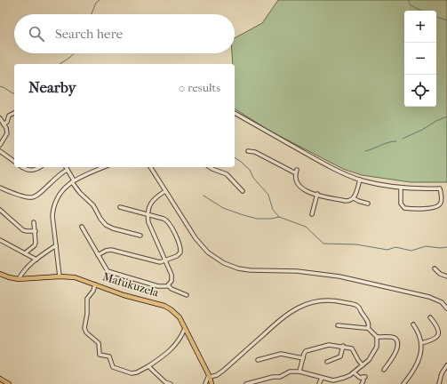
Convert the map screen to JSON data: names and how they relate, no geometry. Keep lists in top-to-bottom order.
{
  "streets": {
    "main road": ["Mafukuzela"]
  },
  "page": {
    "map_buttons": ["+", "−"],
    "search": "Search here",
    "heading": ["Nearby", "0 results"]
  }
}
